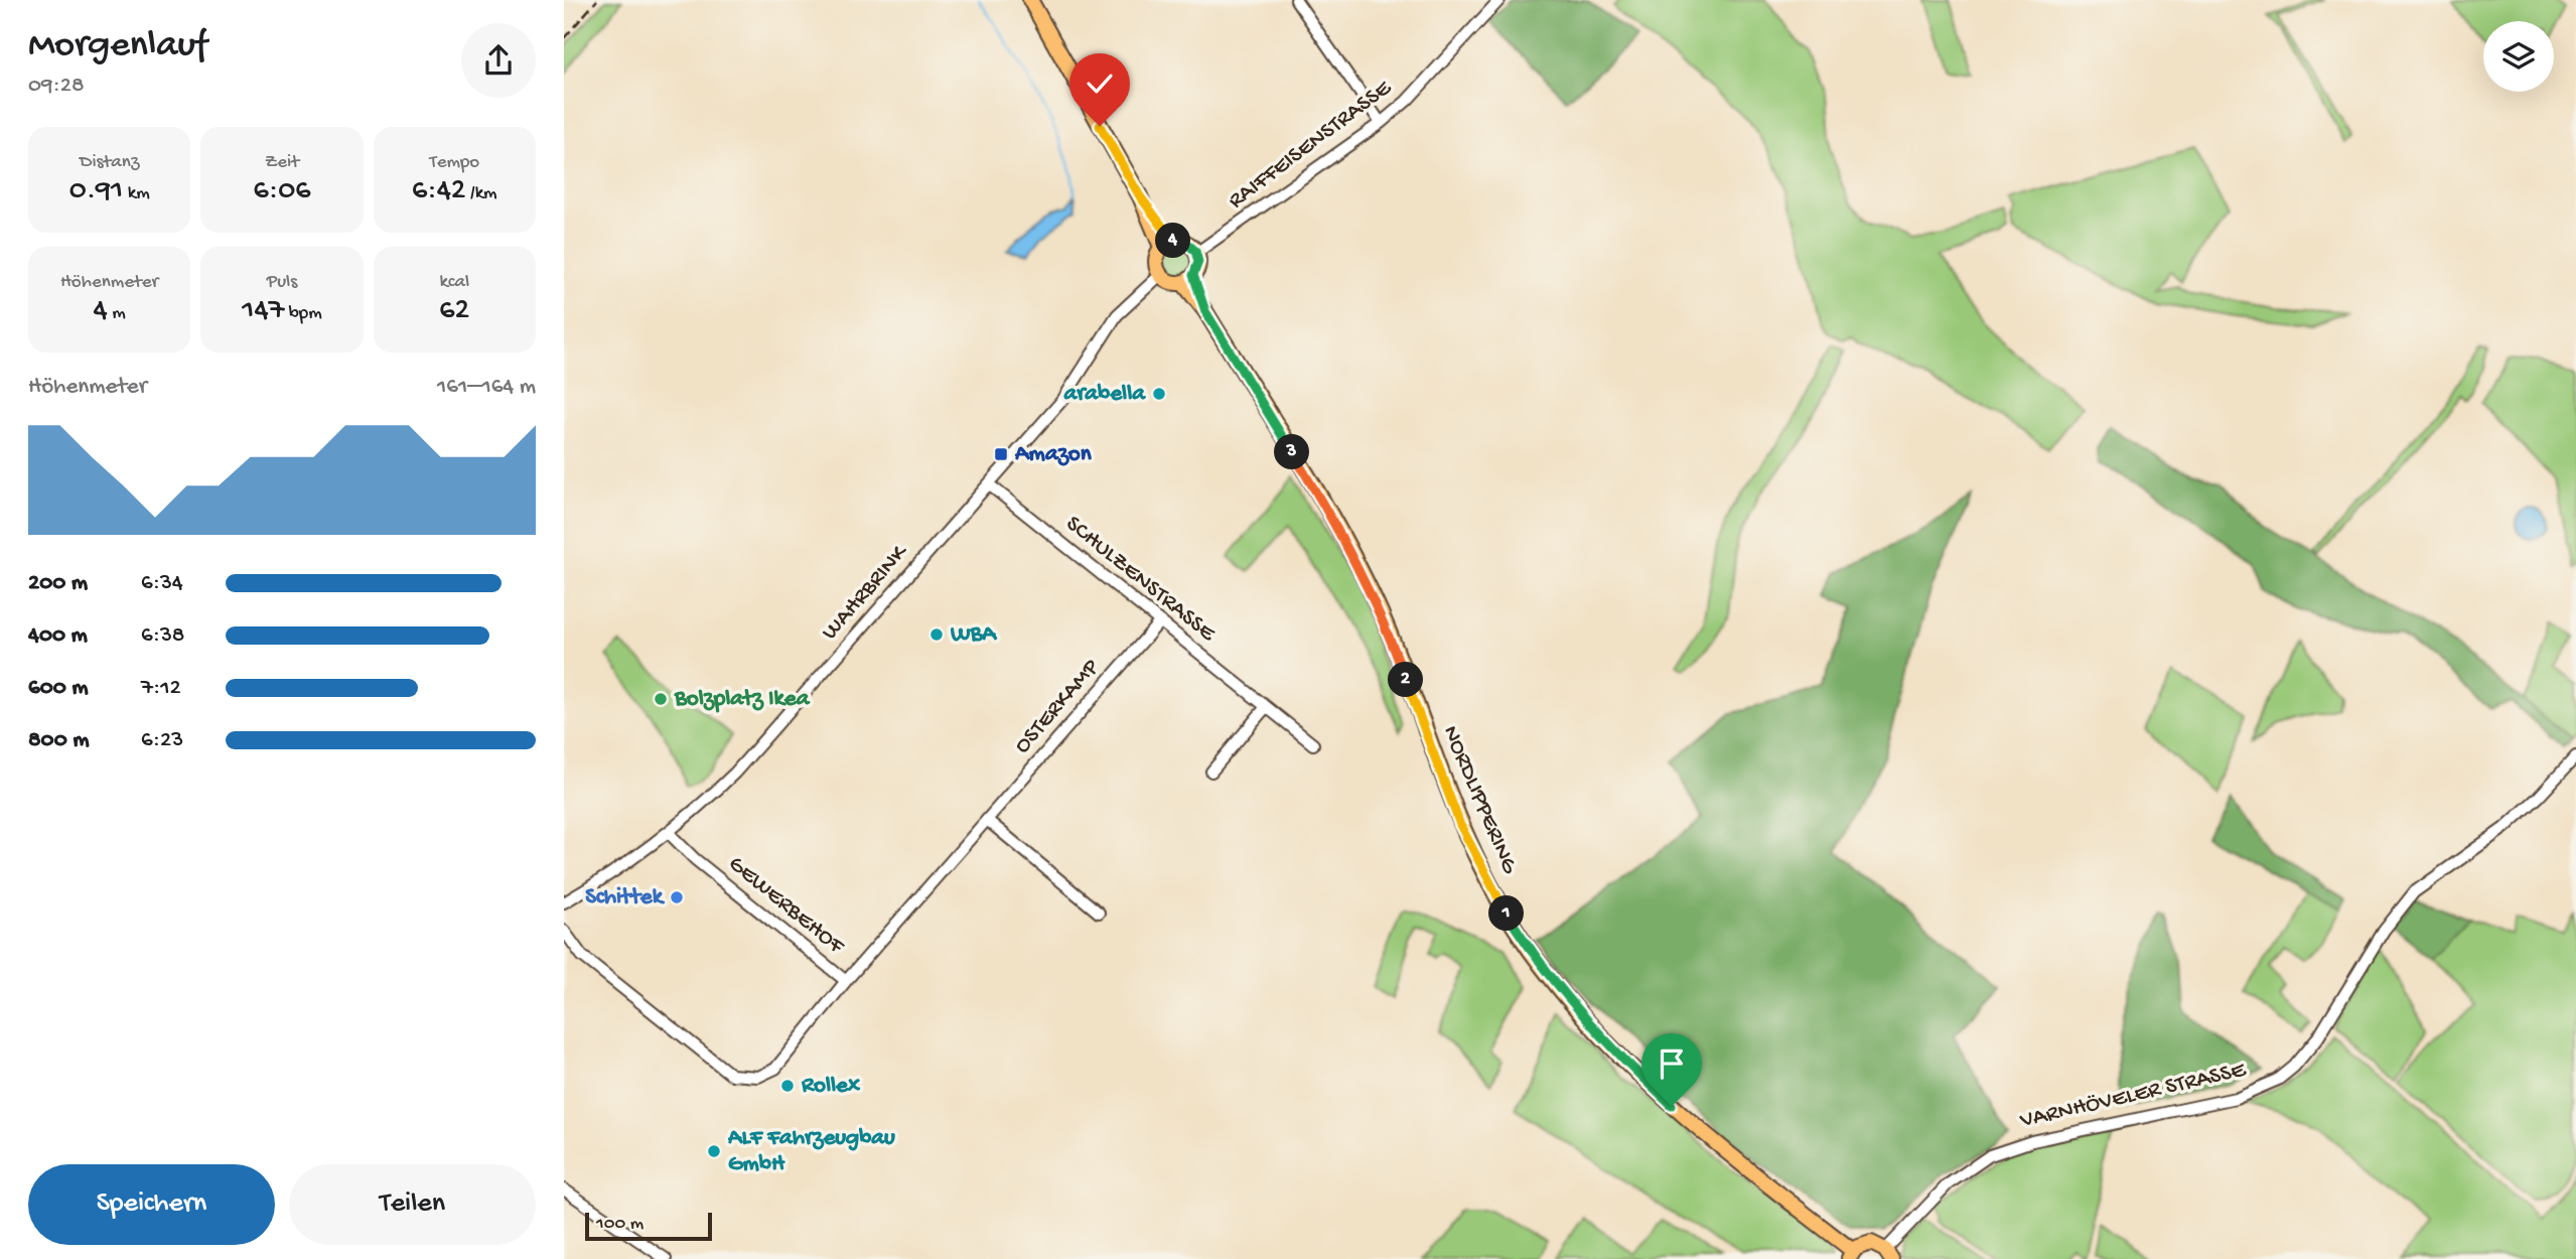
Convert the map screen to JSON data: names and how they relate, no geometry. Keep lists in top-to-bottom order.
{
  "streets": {
    "main road": ["NORDLIPPERING"],
    "street": [
      "RAIFFEISENSTRASSE",
      "SCHULZENSTRASSE",
      "WAHRBRINK",
      "OSTERKAMP",
      "GEWERBEHOF",
      "VARNHÖVELER STRASSE"
    ]
  },
  "crossings": [
    ["RAIFFEISENSTRASSE", "WAHRBRINK"],
    ["RAIFFEISENSTRASSE", "NORDLIPPERING"],
    ["SCHULZENSTRASSE", "WAHRBRINK"],
    ["SCHULZENSTRASSE", "OSTERKAMP"],
    ["WAHRBRINK", "NORDLIPPERING"],
    ["WAHRBRINK", "GEWERBEHOF"],
    ["OSTERKAMP", "GEWERBEHOF"]
  ],
  "places": {
    "other": [
      "arabella",
      "WBA",
      "Bolzplatz Ikea",
      "Schittek",
      "Rollex",
      "ALF Fahrzeugbau GmbH"
    ],
    "transit": ["Amazon"]
  },
  "scale_bar": "100 m",
  "page": {
    "heading": ["Morgenlauf", "09:28"],
    "stats": [
      ["Distanz", "0.91 km"],
      ["Zeit", "6:06"],
      ["Tempo", "6:42 /km"],
      ["Höhenmeter", "4 m"],
      ["Puls", "147 bpm"],
      ["kcal", "62"]
    ],
    "pins": [
      "4",
      "3",
      "2",
      "1"
    ],
    "chart": ["Höhenmeter", "161–164 m"],
    "list": [
      {
        "name": "200 m",
        "note": "6:34"
      },
      {
        "name": "400 m",
        "note": "6:38"
      },
      {
        "name": "600 m",
        "note": "7:12"
      },
      {
        "name": "800 m",
        "note": "6:23"
      }
    ],
    "buttons": ["Speichern", "Teilen"],
    "scale": "100 m"
  }
}
